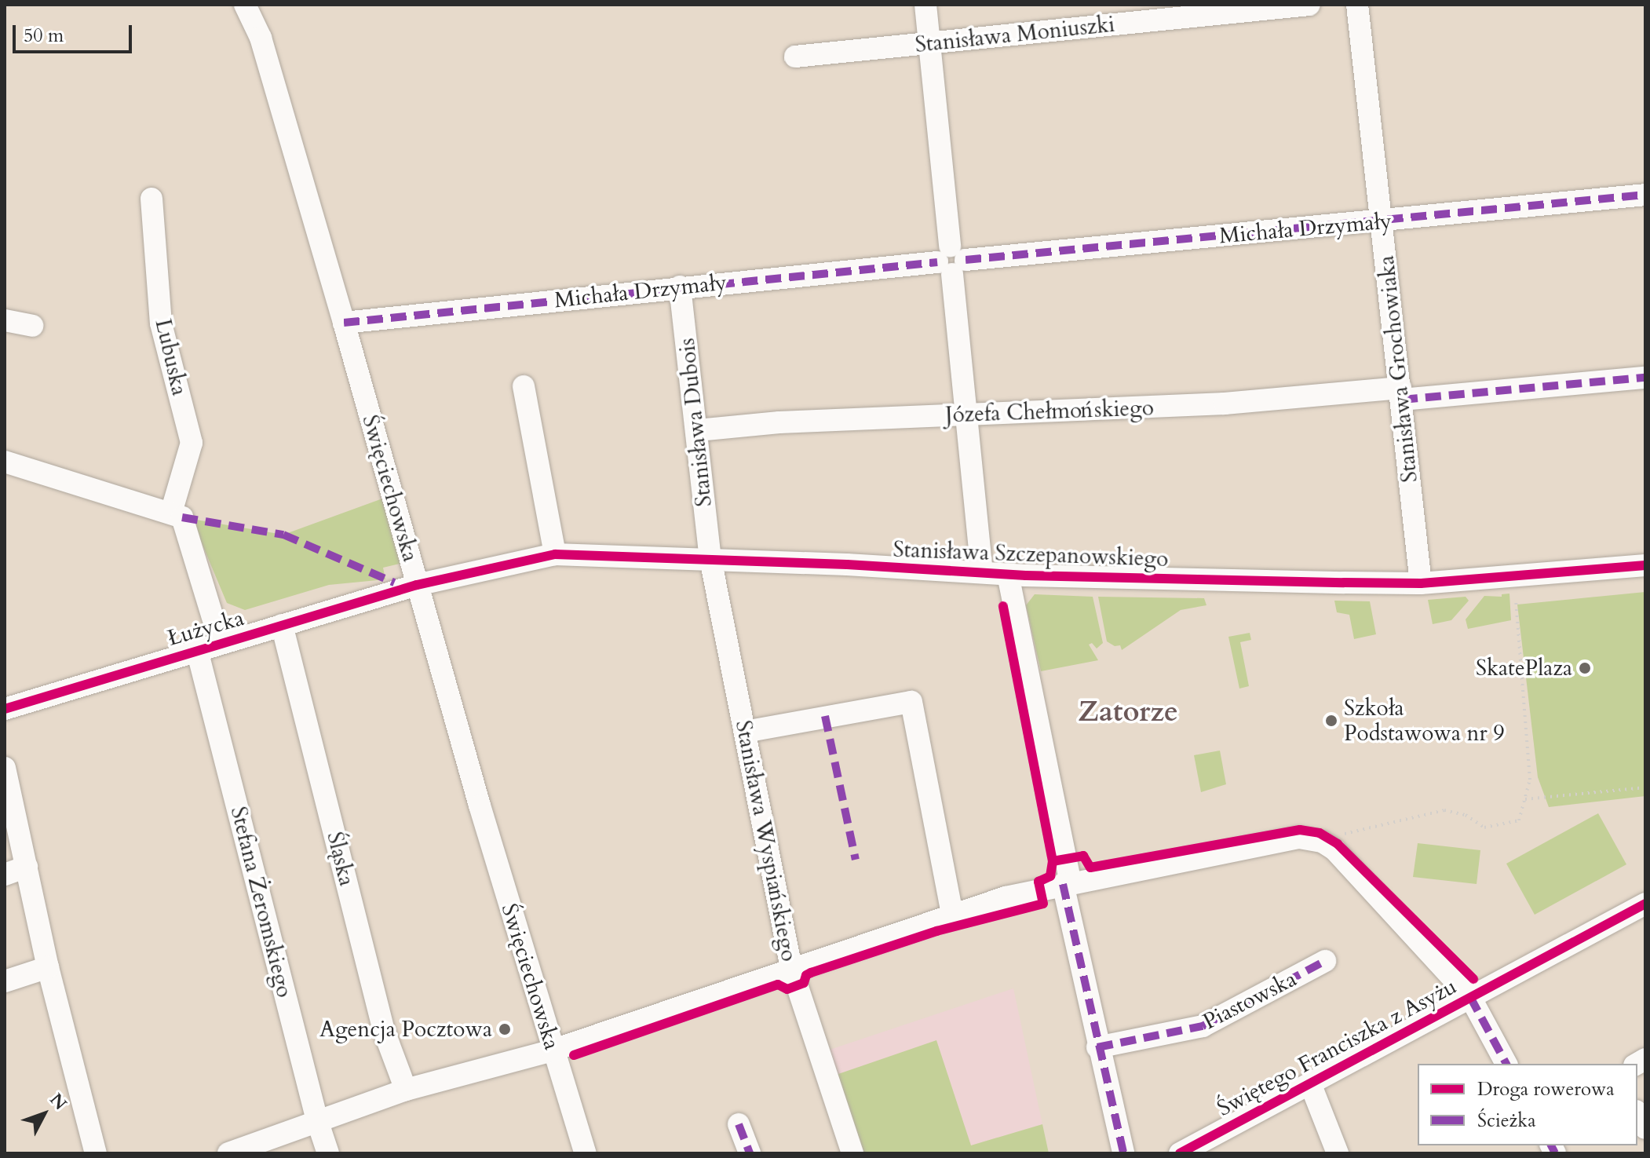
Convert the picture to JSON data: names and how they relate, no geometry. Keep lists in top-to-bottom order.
{
  "streets": {
    "street": [
      "Stanisława Moniuszki",
      "Michała Drzymały",
      "Lubuska",
      "Stanisława Grochowiaka",
      "Józefa Chełmońskiego",
      "Stanisława Dubois",
      "Święciechowska",
      "Stanisława Szczepanowskiego",
      "Łużycka",
      "Stanisława Wyspiańskiego",
      "Śląska",
      "Stefana Żeromskiego",
      "Piastowska",
      "Świętego Franciszka z Asyżu"
    ]
  },
  "crossings": [
    ["Michała Drzymały", "Stanisława Grochowiaka"],
    ["Michała Drzymały", "Stanisława Dubois"],
    ["Michała Drzymały", "Święciechowska"],
    ["Stanisława Grochowiaka", "Józefa Chełmońskiego"],
    ["Stanisława Grochowiaka", "Stanisława Szczepanowskiego"],
    ["Józefa Chełmońskiego", "Stanisława Dubois"],
    ["Stanisława Dubois", "Stanisława Szczepanowskiego"],
    ["Stanisława Dubois", "Stanisława Wyspiańskiego"],
    ["Święciechowska", "Stanisława Szczepanowskiego"],
    ["Święciechowska", "Łużycka"],
    ["Stanisława Szczepanowskiego", "Łużycka"],
    ["Stanisława Szczepanowskiego", "Stanisława Wyspiańskiego"],
    ["Łużycka", "Śląska"],
    ["Łużycka", "Stefana Żeromskiego"]
  ],
  "districts": ["Zatorze"],
  "places": ["SkatePlaza", "Szkoła Podstawowa nr 9", "Agencja Pocztowa"],
  "legend": ["Droga rowerowa", "Ścieżka"],
  "scale_bar": "50 m",
  "north": "top right"
}
